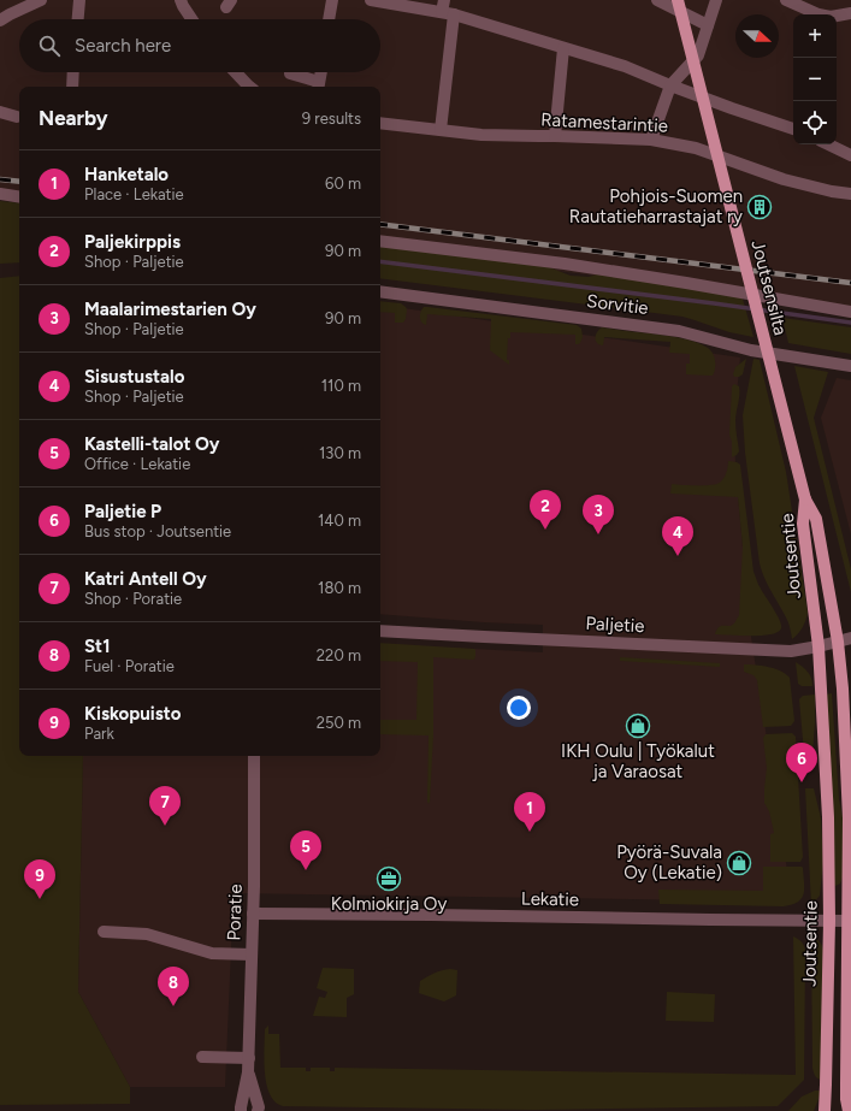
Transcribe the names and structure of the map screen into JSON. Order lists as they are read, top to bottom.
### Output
{
  "streets": {
    "main road": ["Joutsensilta", "Joutsentie"],
    "street": [
      "Ratamestarintie",
      "Sorvitie",
      "Paljetie",
      "Lekatie",
      "Poratie"
    ]
  },
  "crossings": [
    ["Joutsensilta", "Joutsentie"],
    ["Joutsentie", "Paljetie"],
    ["Joutsentie", "Lekatie"],
    ["Lekatie", "Poratie"]
  ],
  "places": {
    "building": ["Pohjois-Suomen Rautatieharrastajat ry"],
    "shop": ["IKH Oulu | Työkalut ja Varaosat", "Pyörä-Suvala Oy (Lekatie)"],
    "office": ["Kolmiokirja Oy"]
  },
  "north": "right",
  "page": {
    "map_buttons": ["+", "−"],
    "search": "Search here",
    "heading": ["Nearby", "9 results"],
    "list": [
      {
        "mark": "1",
        "name": "Hanketalo",
        "note": "Place · Lekatie",
        "value": "60 m"
      },
      {
        "mark": "2",
        "name": "Paljekirppis",
        "note": "Shop · Paljetie",
        "value": "90 m"
      },
      {
        "mark": "3",
        "name": "Maalarimestarien Oy",
        "note": "Shop · Paljetie",
        "value": "90 m"
      },
      {
        "mark": "4",
        "name": "Sisustustalo",
        "note": "Shop · Paljetie",
        "value": "110 m"
      },
      {
        "mark": "5",
        "name": "Kastelli-talot Oy",
        "note": "Office · Lekatie",
        "value": "130 m"
      },
      {
        "mark": "6",
        "name": "Paljetie P",
        "note": "Bus stop · Joutsentie",
        "value": "140 m"
      },
      {
        "mark": "7",
        "name": "Katri Antell Oy",
        "note": "Shop · Poratie",
        "value": "180 m"
      },
      {
        "mark": "8",
        "name": "St1",
        "note": "Fuel · Poratie",
        "value": "220 m"
      },
      {
        "mark": "9",
        "name": "Kiskopuisto",
        "note": "Park",
        "value": "250 m"
      }
    ],
    "pins": [
      "2",
      "3",
      "4",
      "6",
      "7",
      "1",
      "5",
      "9",
      "8"
    ]
  }
}
